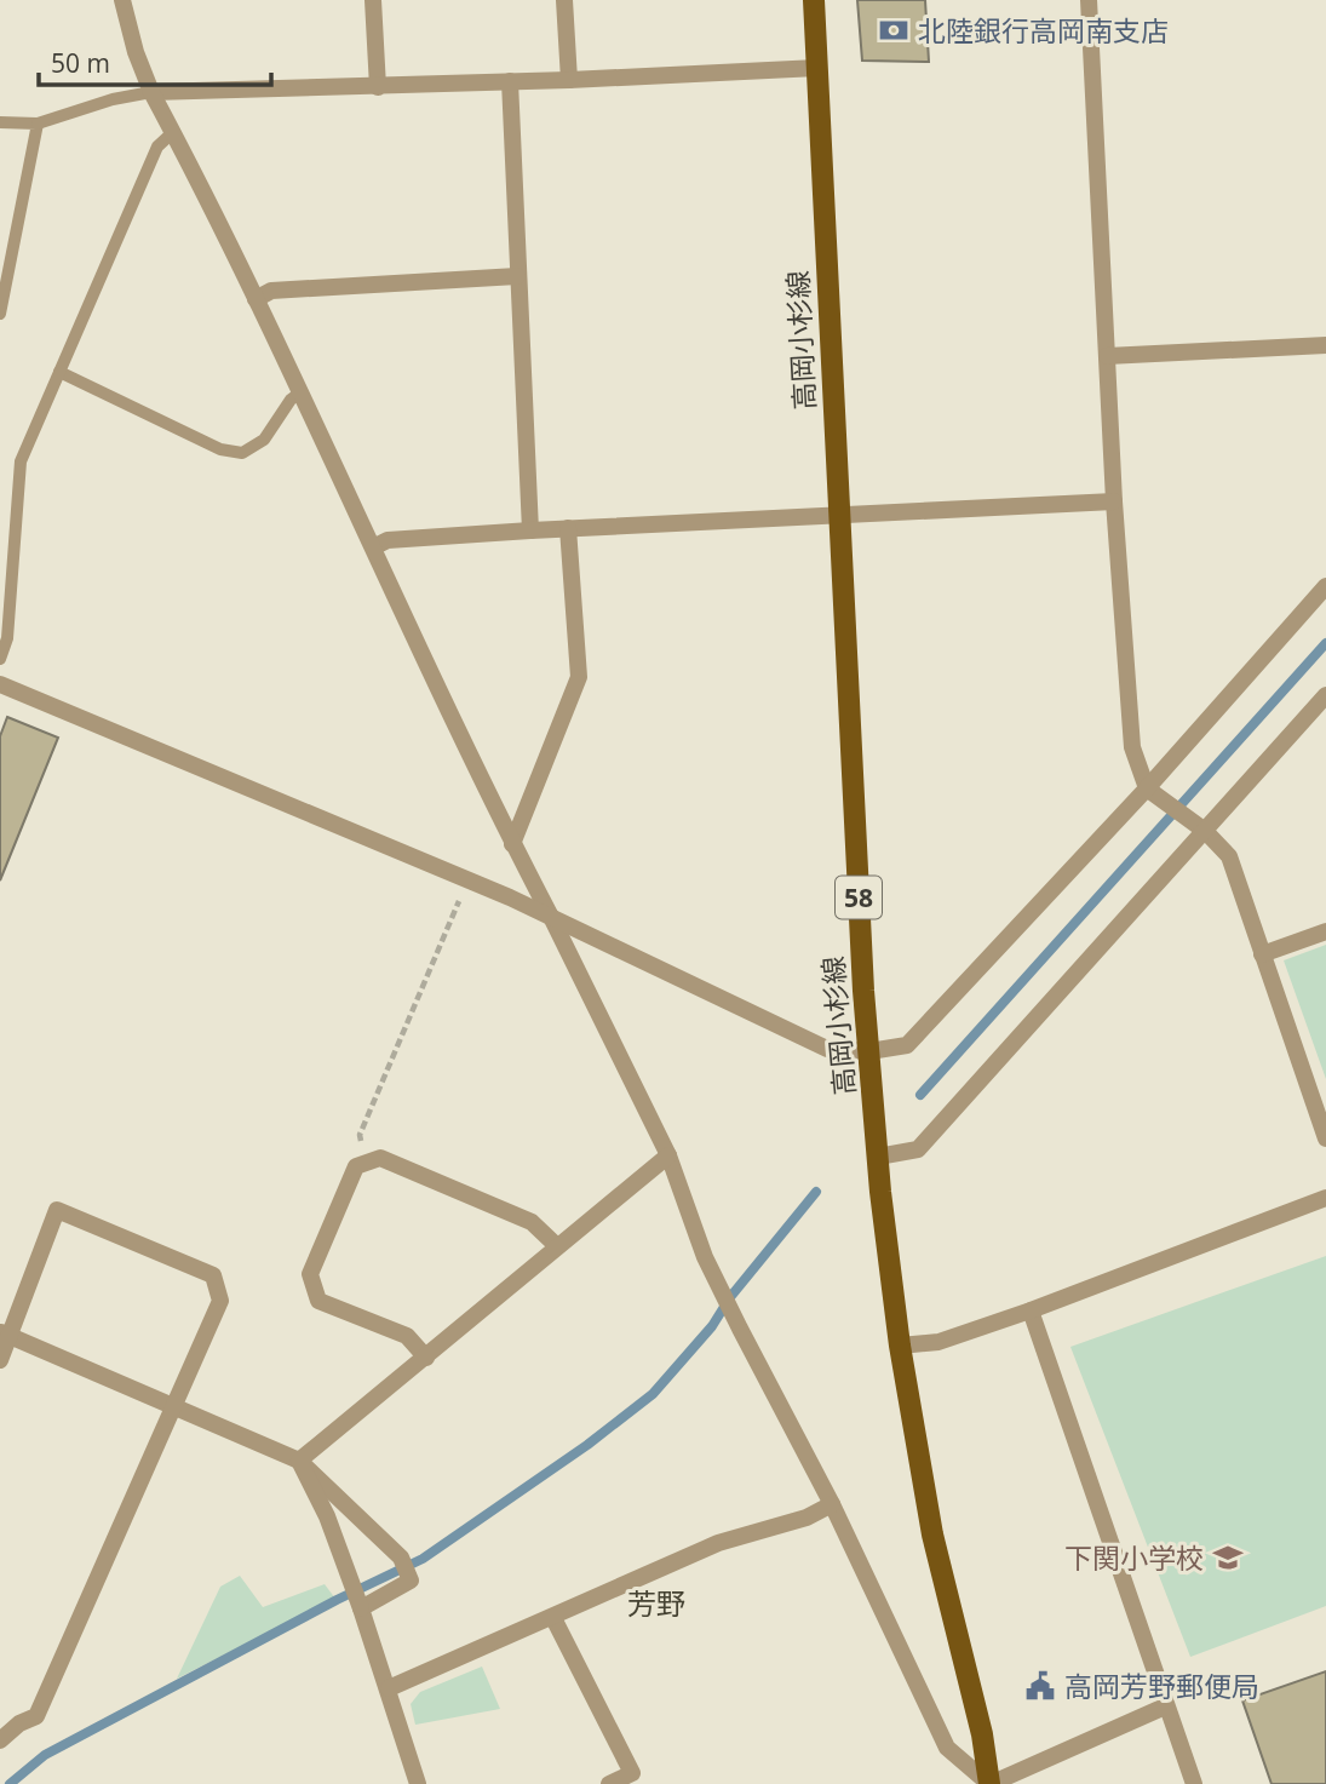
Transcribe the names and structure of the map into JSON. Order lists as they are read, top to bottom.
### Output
{
  "streets": {
    "main road": ["高岡小杉線", "58"]
  },
  "districts": ["芳野"],
  "places": {
    "bank": ["北陸銀行高岡南支店"],
    "school or university": ["下関小学校"],
    "public building": ["高岡芳野郵便局"]
  },
  "scale_bar": "50 m"
}
